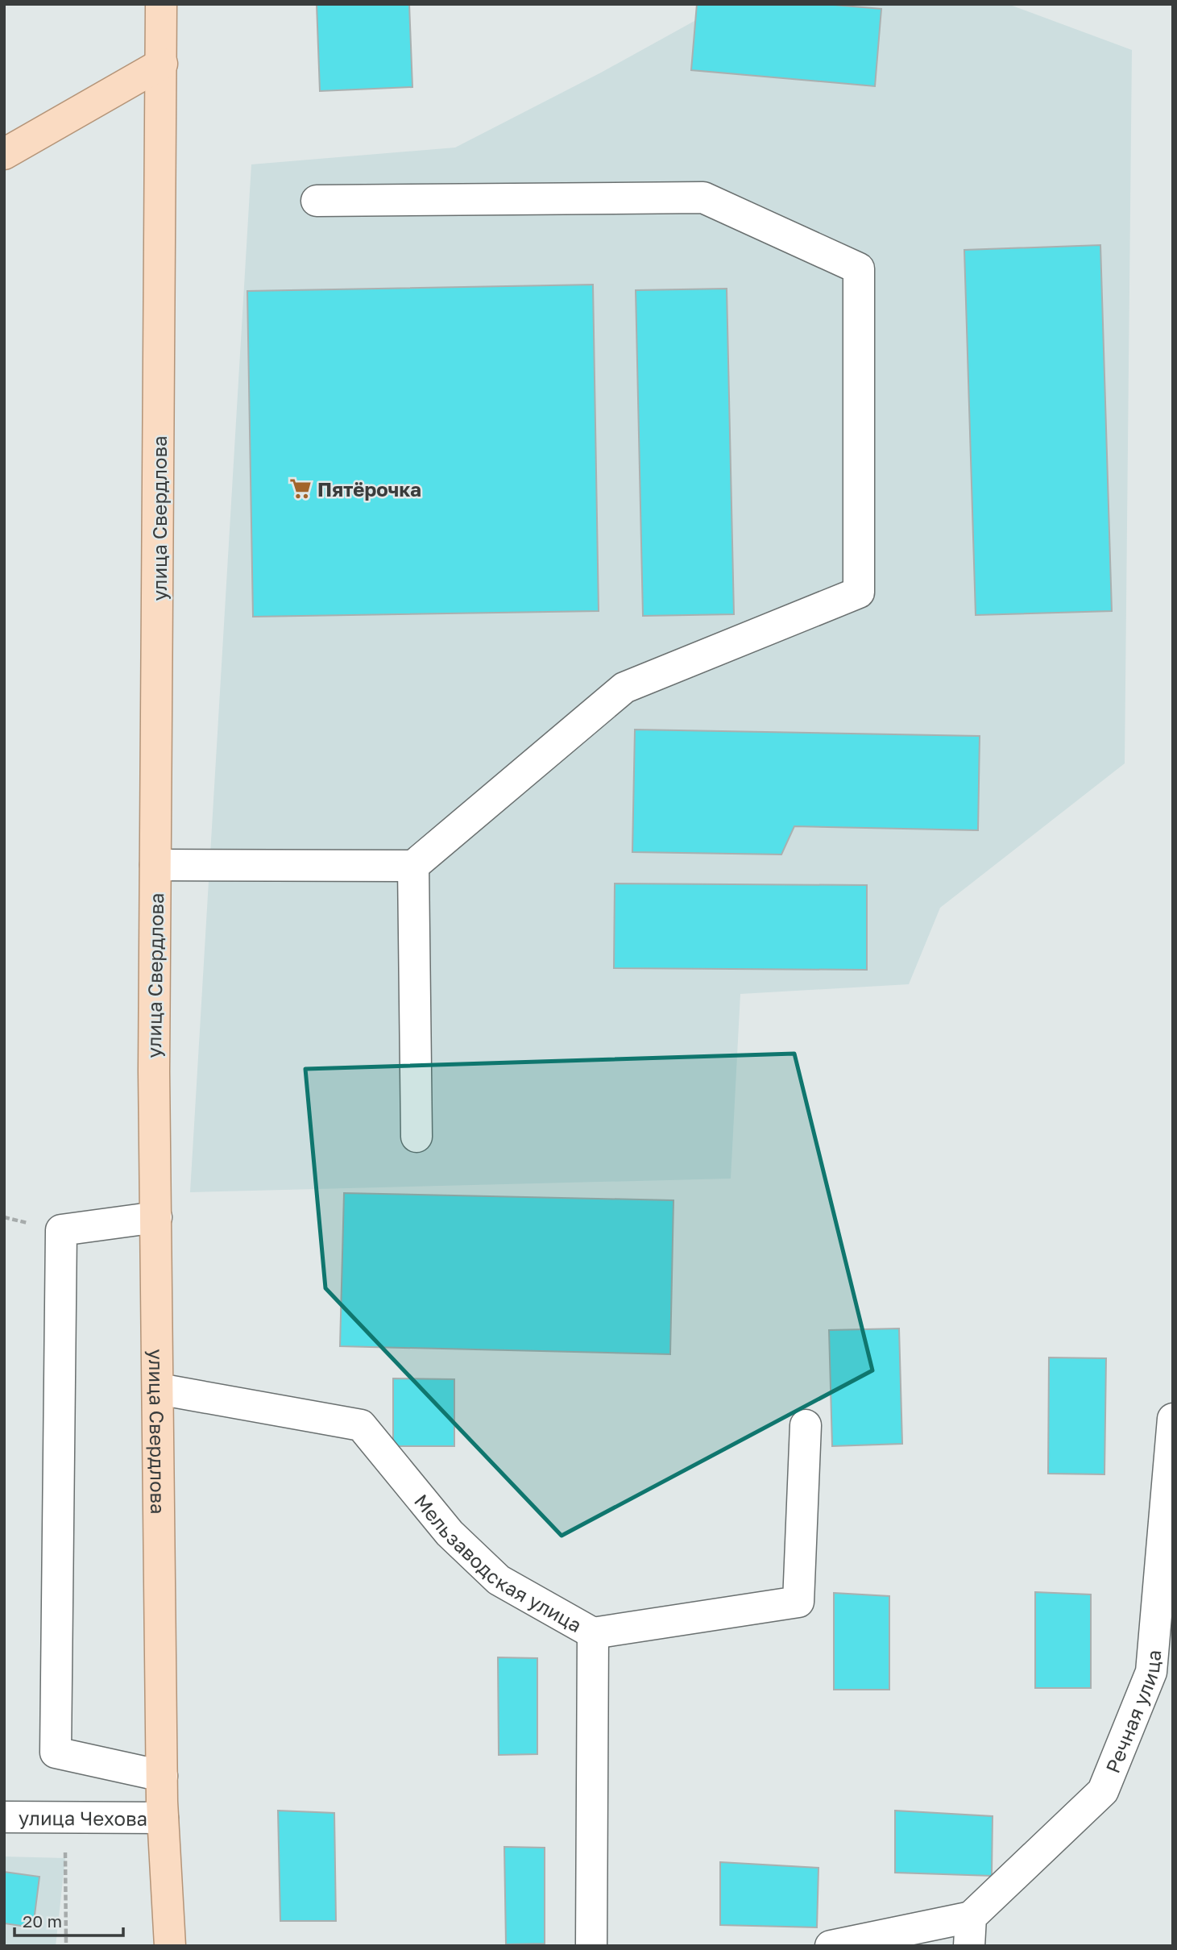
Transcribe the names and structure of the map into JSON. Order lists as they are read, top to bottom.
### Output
{
  "streets": {
    "main road": ["улица Свердлова"],
    "street": ["Мельзаводская улица", "Речная улица", "улица Чехова"]
  },
  "crossings": [
    ["улица Свердлова", "Мельзаводская улица"],
    ["улица Свердлова", "улица Чехова"]
  ],
  "places": {
    "supermarket": ["Пятёрочка"]
  },
  "scale_bar": "20 m"
}
